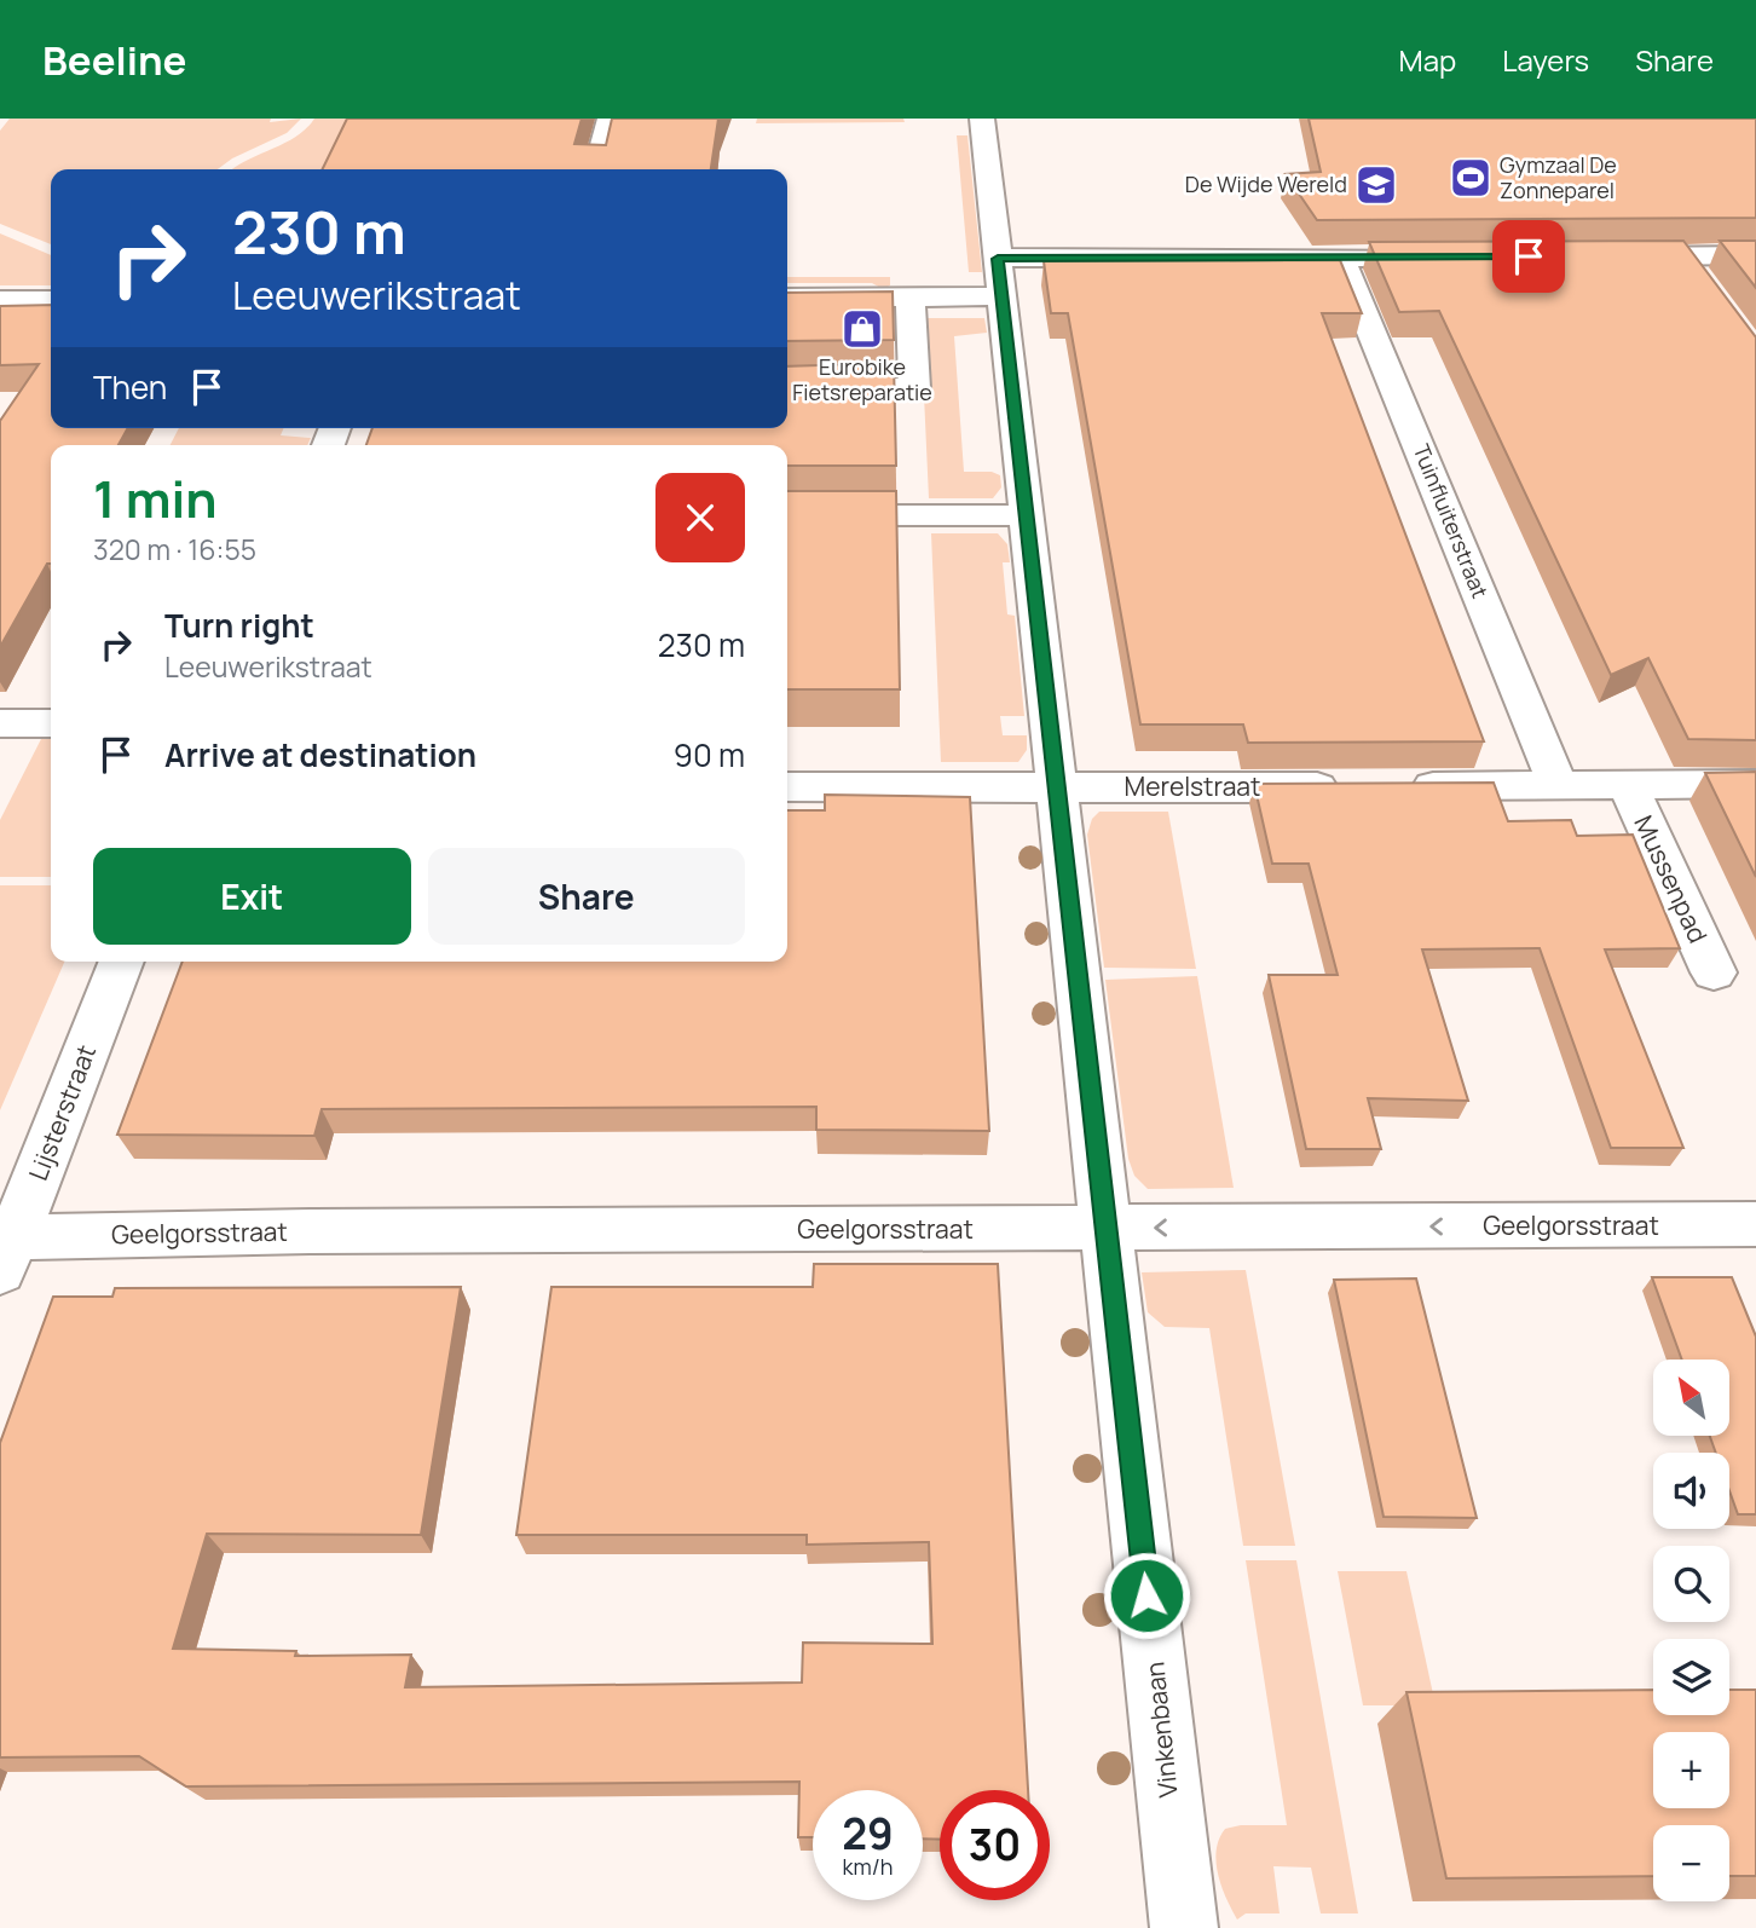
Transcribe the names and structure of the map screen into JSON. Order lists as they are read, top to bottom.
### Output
{
  "streets": {
    "street": [
      "Tuinfluiterstraat",
      "Merelstraat",
      "Mussenpad",
      "Lijsterstraat",
      "Geelgorsstraat",
      "Vinkenbaan"
    ]
  },
  "crossings": [
    ["Merelstraat", "Vinkenbaan"],
    ["Lijsterstraat", "Geelgorsstraat"],
    ["Geelgorsstraat", "Vinkenbaan"]
  ],
  "one_way": ["Geelgorsstraat"],
  "places": {
    "sports": ["Gymzaal De Zonneparel"],
    "school or university": ["De Wijde Wereld"],
    "shop": ["Eurobike Fietsreparatie"]
  },
  "north": "top left",
  "page": {
    "header": "Beeline",
    "nav": ["Map", "Layers", "Share"],
    "turn": ["230 m", "Leeuwerikstraat"],
    "then": "Then",
    "heading": ["1 min", "320 m · 16:55"],
    "list": [
      {
        "name": "Turn right",
        "note": "Leeuwerikstraat",
        "value": "230 m"
      },
      {
        "name": "Arrive at destination",
        "value": "90 m"
      }
    ],
    "buttons": ["Exit", "Share"],
    "map_buttons": ["+", "−"],
    "speed": "29 km/h",
    "limit": "30"
  }
}
